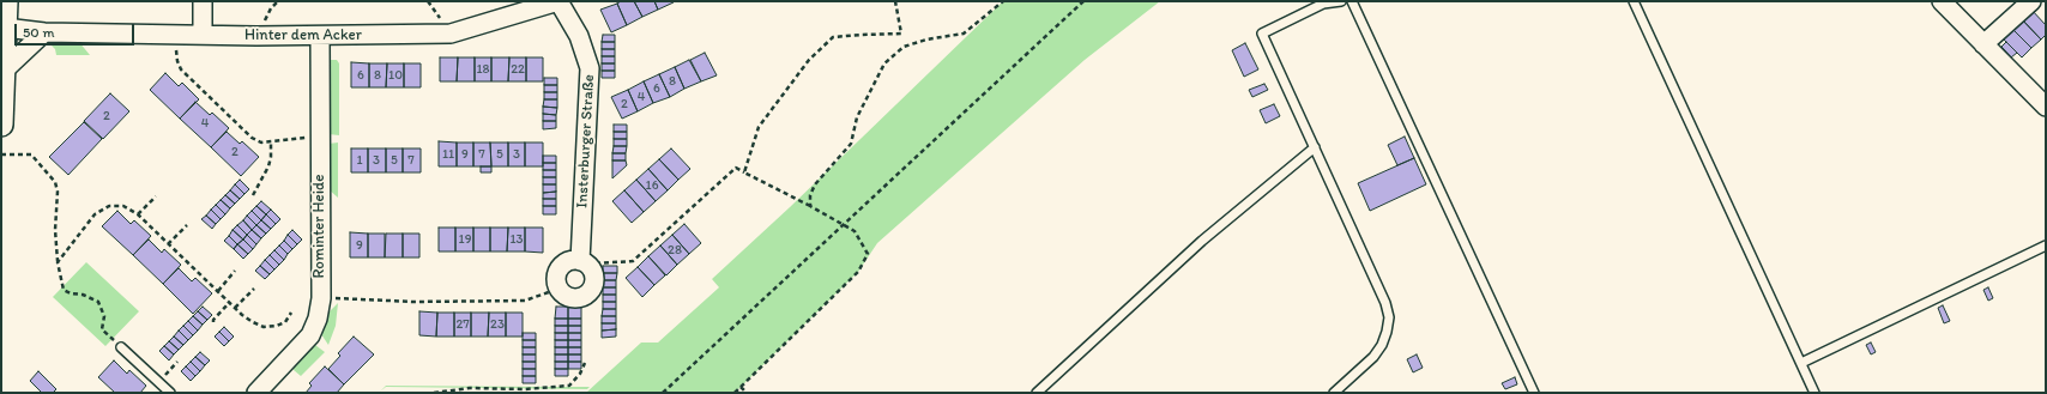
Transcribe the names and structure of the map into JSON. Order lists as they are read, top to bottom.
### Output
{
  "streets": {
    "street": ["Hinter dem Acker", "Insterburger Straße", "Rominter Heide"]
  },
  "crossings": [
    ["Hinter dem Acker", "Insterburger Straße"],
    ["Hinter dem Acker", "Rominter Heide"]
  ],
  "house_numbers": [
    "18",
    "22",
    "6",
    "8",
    "10",
    "8",
    "6",
    "4",
    "2",
    "2",
    "4",
    "2",
    "11",
    "9",
    "7",
    "5",
    "3",
    "1",
    "3",
    "5",
    "7",
    "16",
    "19",
    "13",
    "9",
    "28",
    "27",
    "23"
  ],
  "scale_bar": "50 m"
}
